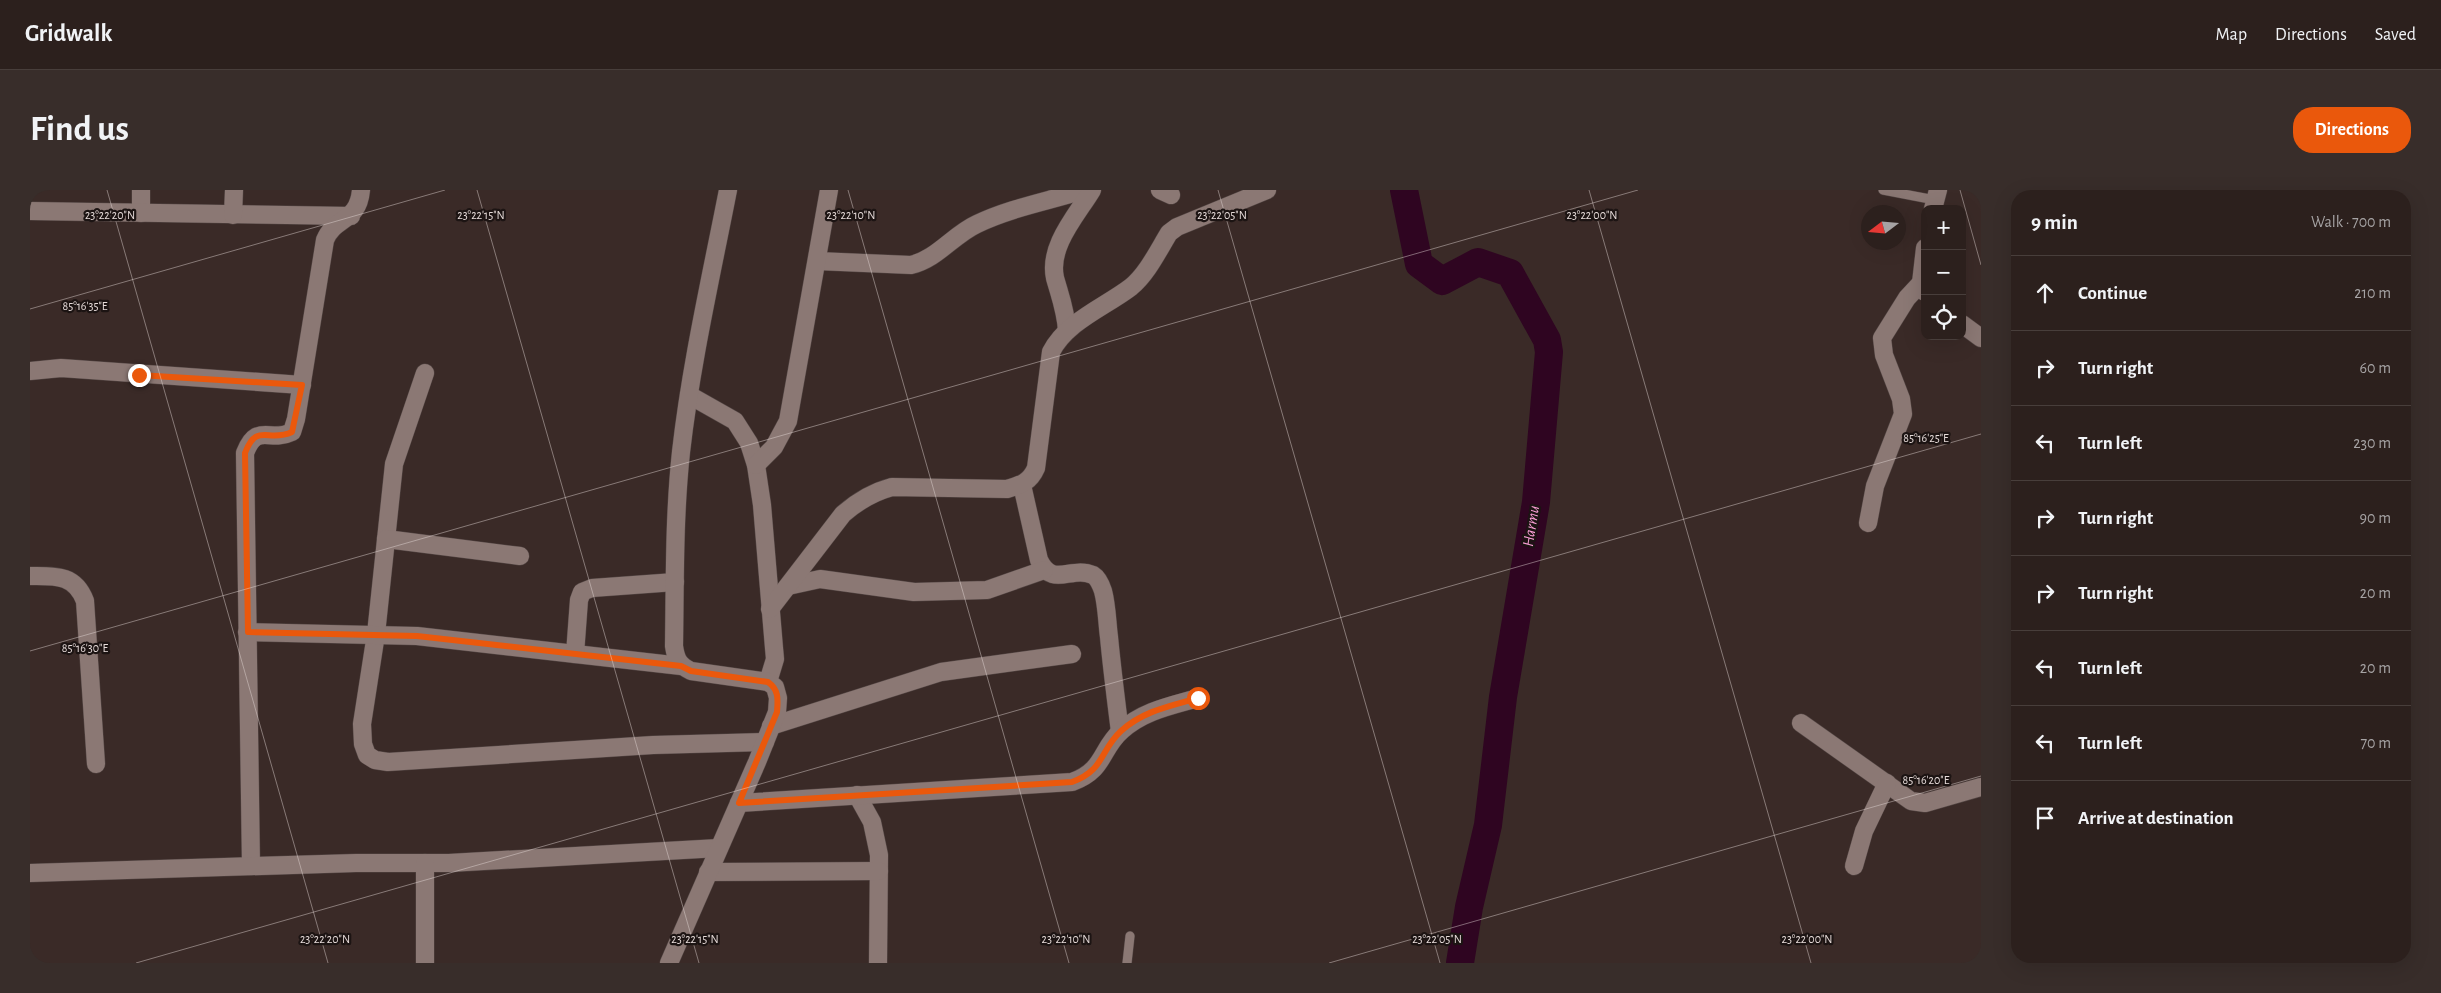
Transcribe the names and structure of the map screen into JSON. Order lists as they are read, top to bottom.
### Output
{
  "water": ["Harmu"],
  "north": "left",
  "page": {
    "header": "Gridwalk",
    "nav": ["Map", "Directions", "Saved"],
    "buttons": "Directions",
    "title": "Find us",
    "heading": ["9 min", "Walk · 700 m"],
    "map_buttons": ["+", "−"],
    "list": [
      ["Continue", "210 m"],
      ["Turn right", "60 m"],
      ["Turn left", "230 m"],
      ["Turn right", "90 m"],
      ["Turn right", "20 m"],
      ["Turn left", "20 m"],
      ["Turn left", "70 m"],
      "Arrive at destination"
    ]
  },
  "coordinates": [
    "23°22'20\"N",
    "23°22'15\"N",
    "23°22'10\"N",
    "23°22'05\"N",
    "23°22'00\"N",
    "85°16'35\"E",
    "85°16'25\"E",
    "85°16'30\"E",
    "85°16'20\"E"
  ]
}
